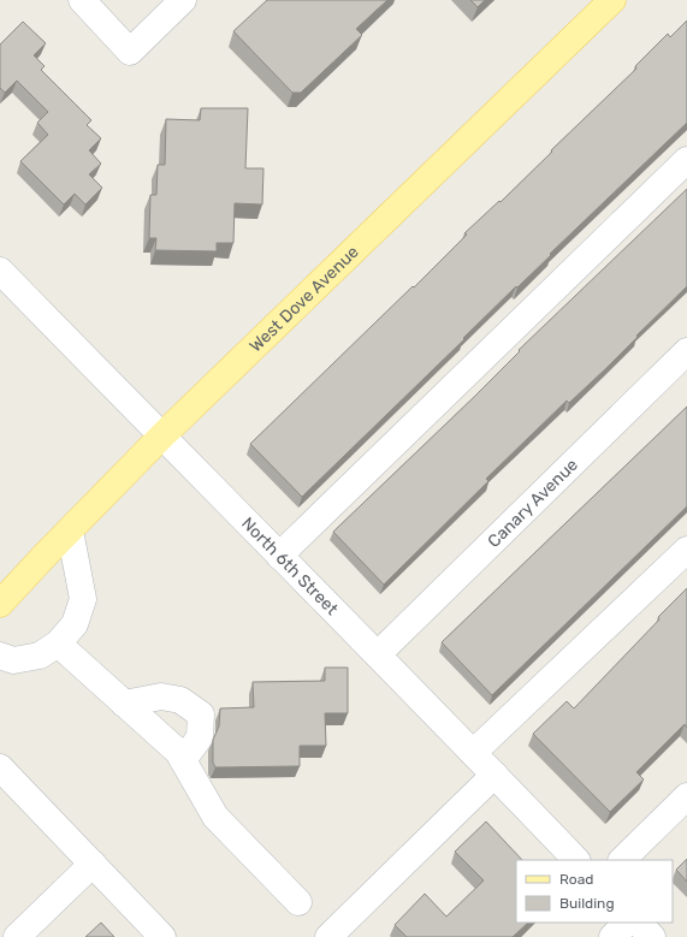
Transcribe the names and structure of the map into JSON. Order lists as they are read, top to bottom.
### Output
{
  "streets": {
    "main road": ["West Dove Avenue"],
    "street": ["Canary Avenue", "North 6th Street"]
  },
  "crossings": [
    ["West Dove Avenue", "North 6th Street"],
    ["Canary Avenue", "North 6th Street"]
  ],
  "legend": ["Road", "Building"]
}
